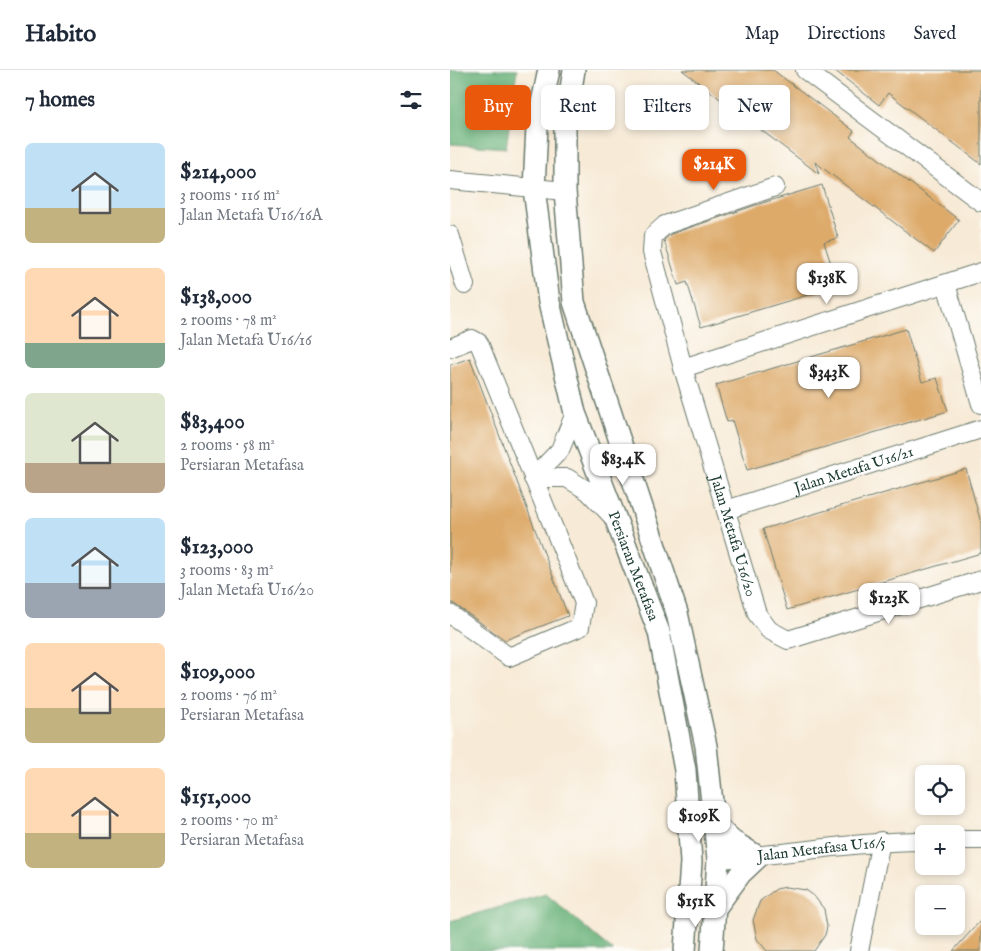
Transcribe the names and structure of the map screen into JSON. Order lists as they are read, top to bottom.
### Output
{
  "streets": {
    "main road": ["Persiaran Metafasa"],
    "street": ["Jalan Metafa U16/21", "Jalan Metafa U16/20", "Jalan Metafasa U16/5"]
  },
  "crossings": [
    ["Jalan Metafa U16/21", "Jalan Metafa U16/20"],
    ["Persiaran Metafasa", "Jalan Metafasa U16/5"]
  ],
  "page": {
    "header": "Habito",
    "nav": ["Map", "Directions", "Saved"],
    "heading": "7 homes",
    "chip": [
      "Buy",
      "Rent",
      "Filters",
      "New"
    ],
    "list": [
      {
        "name": "$214,000",
        "note": "3 rooms · 116 m² · Jalan Metafa U16/16A"
      },
      {
        "name": "$138,000",
        "note": "2 rooms · 78 m² · Jalan Metafa U16/16"
      },
      {
        "name": "$83,400",
        "note": "2 rooms · 58 m² · Persiaran Metafasa"
      },
      {
        "name": "$123,000",
        "note": "3 rooms · 83 m² · Jalan Metafa U16/20"
      },
      {
        "name": "$109,000",
        "note": "2 rooms · 76 m² · Persiaran Metafasa"
      },
      {
        "name": "$151,000",
        "note": "2 rooms · 70 m² · Persiaran Metafasa"
      }
    ],
    "price": [
      "$214K",
      "$138K",
      "$343K",
      "$83.4K",
      "$123K",
      "$109K",
      "$151K"
    ],
    "map_buttons": ["+", "−"]
  }
}
